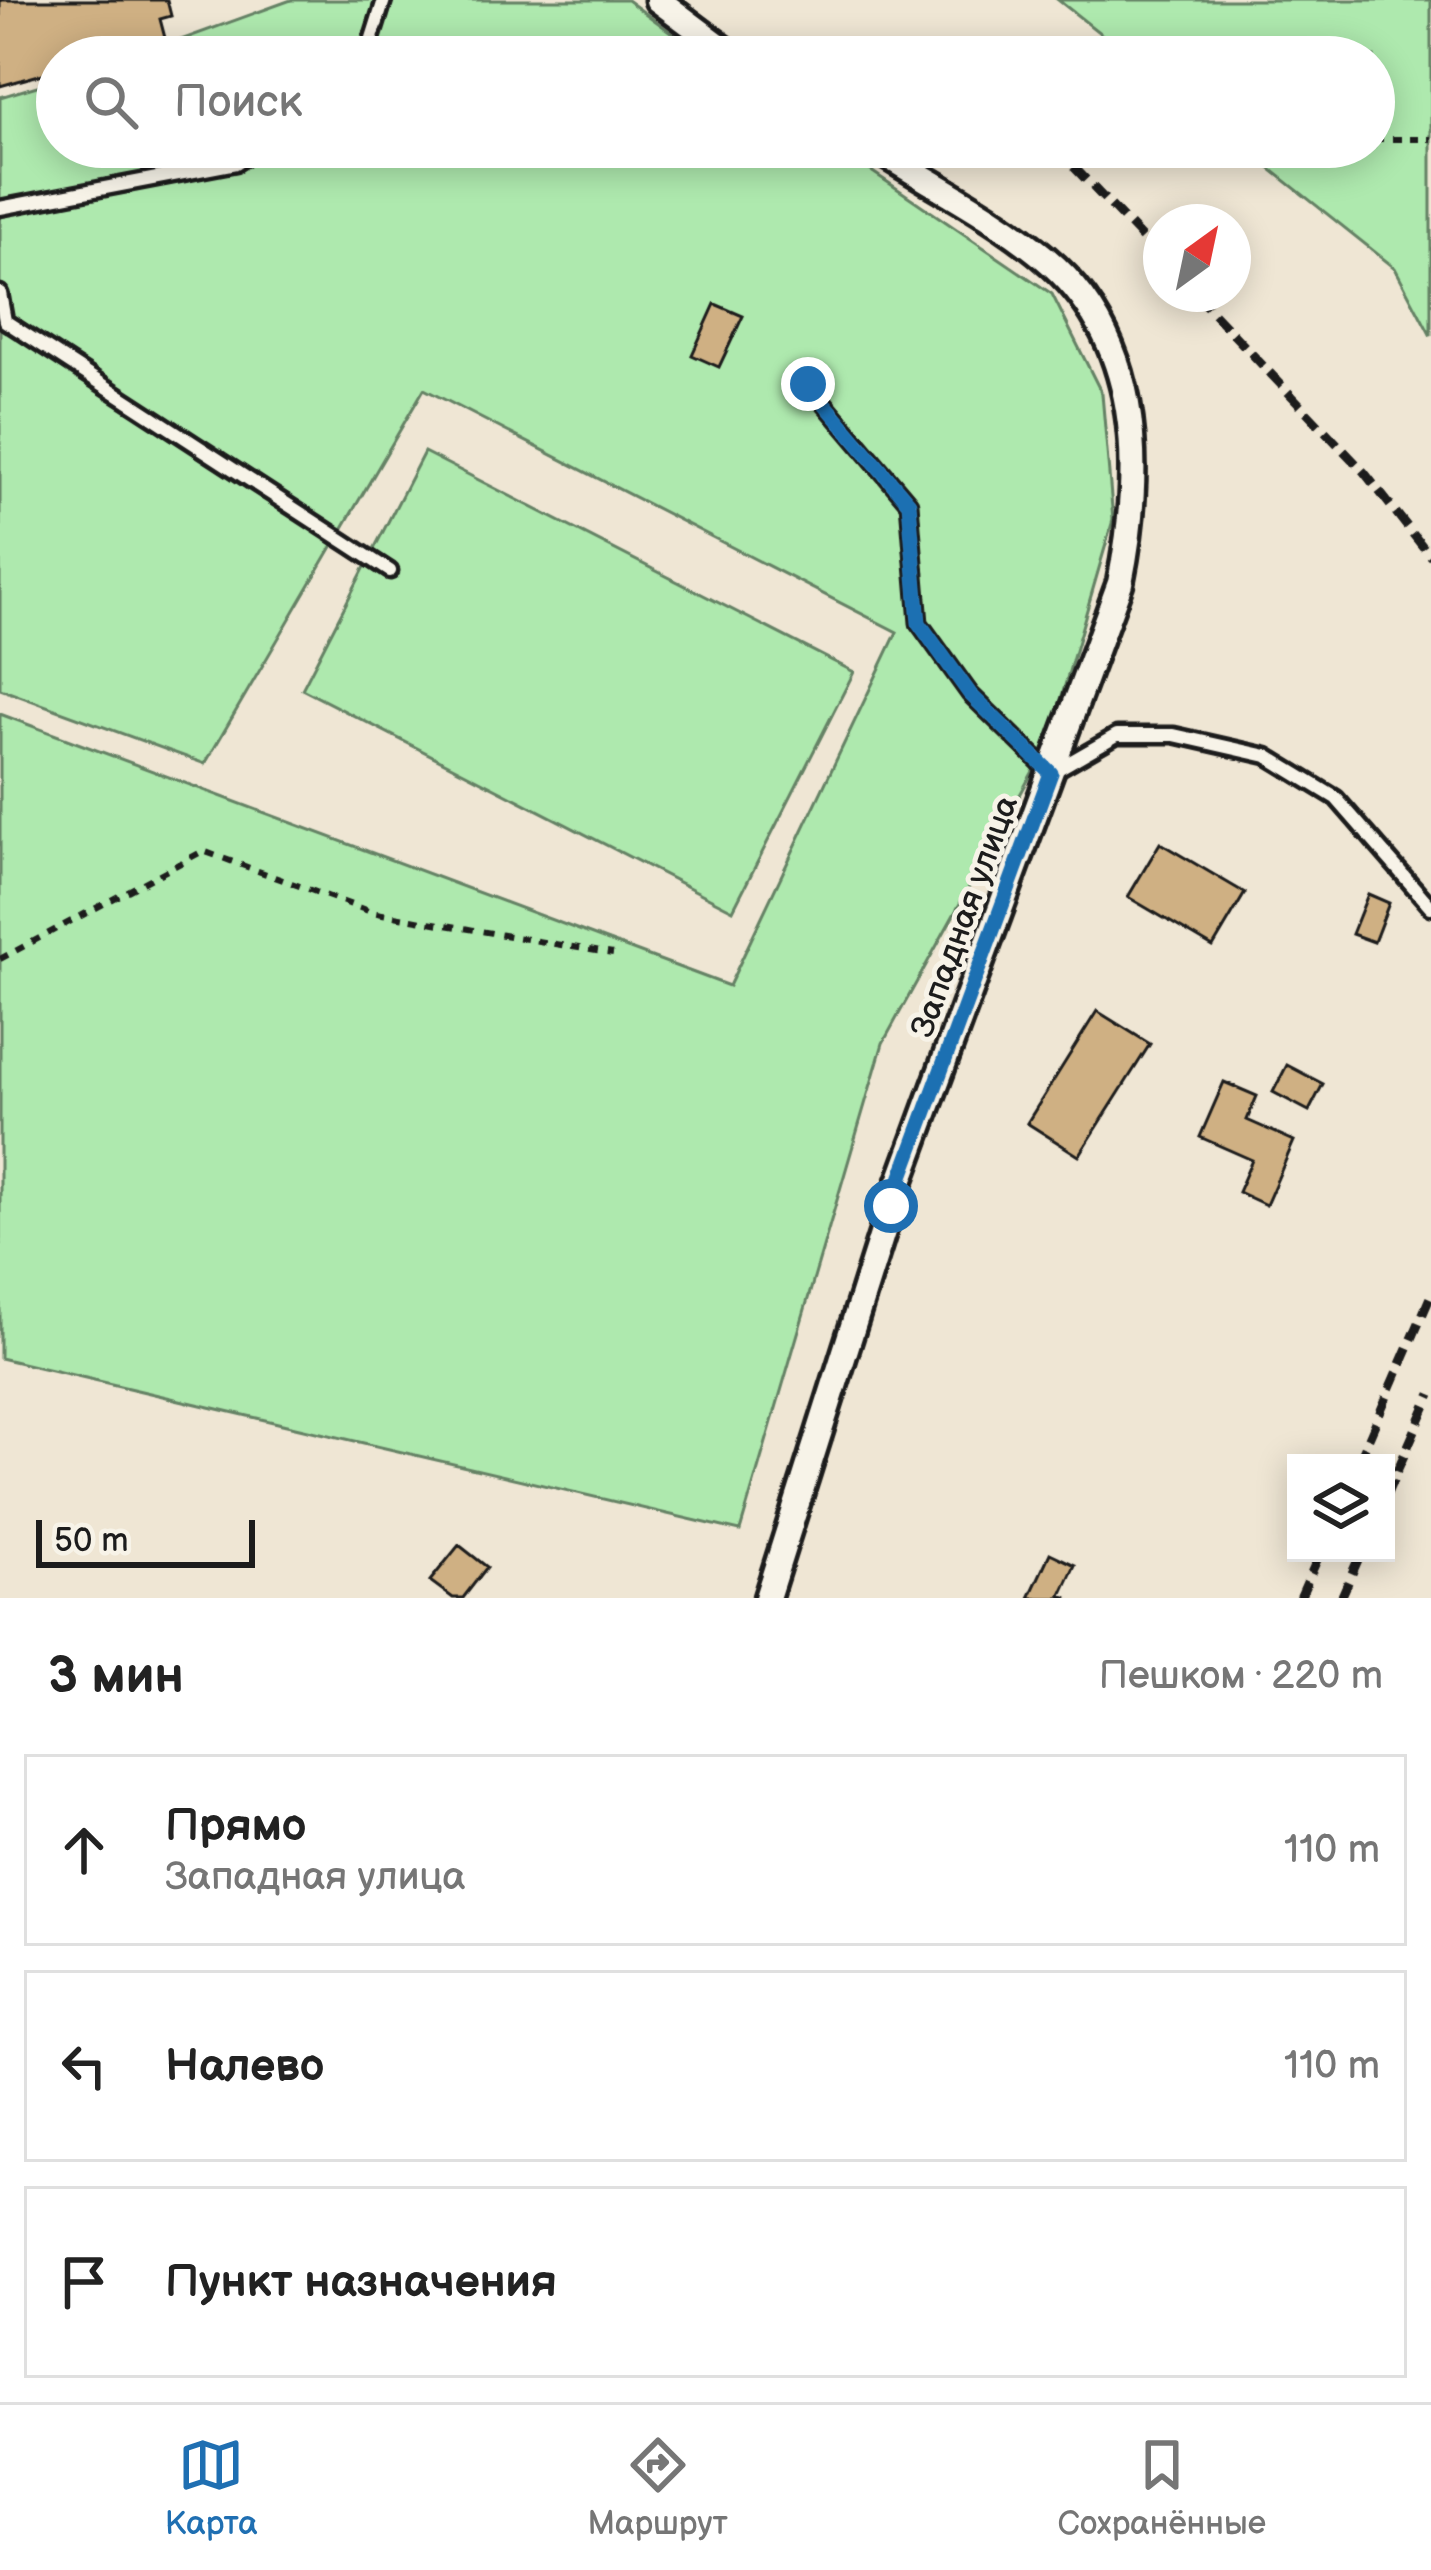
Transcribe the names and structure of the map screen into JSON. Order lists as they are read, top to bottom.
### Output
{
  "streets": {
    "street": ["Западная улица"]
  },
  "scale_bar": "50 m",
  "north": "top right",
  "page": {
    "search": "Поиск",
    "scale": "50 m",
    "heading": ["3 мин", "Пешком · 220 m"],
    "list": [
      ["Прямо", "Западная улица", "110 m"],
      ["Налево", "110 m"],
      "Пункт назначения"
    ],
    "nav": ["Карта", "Маршрут", "Сохранённые"]
  }
}
